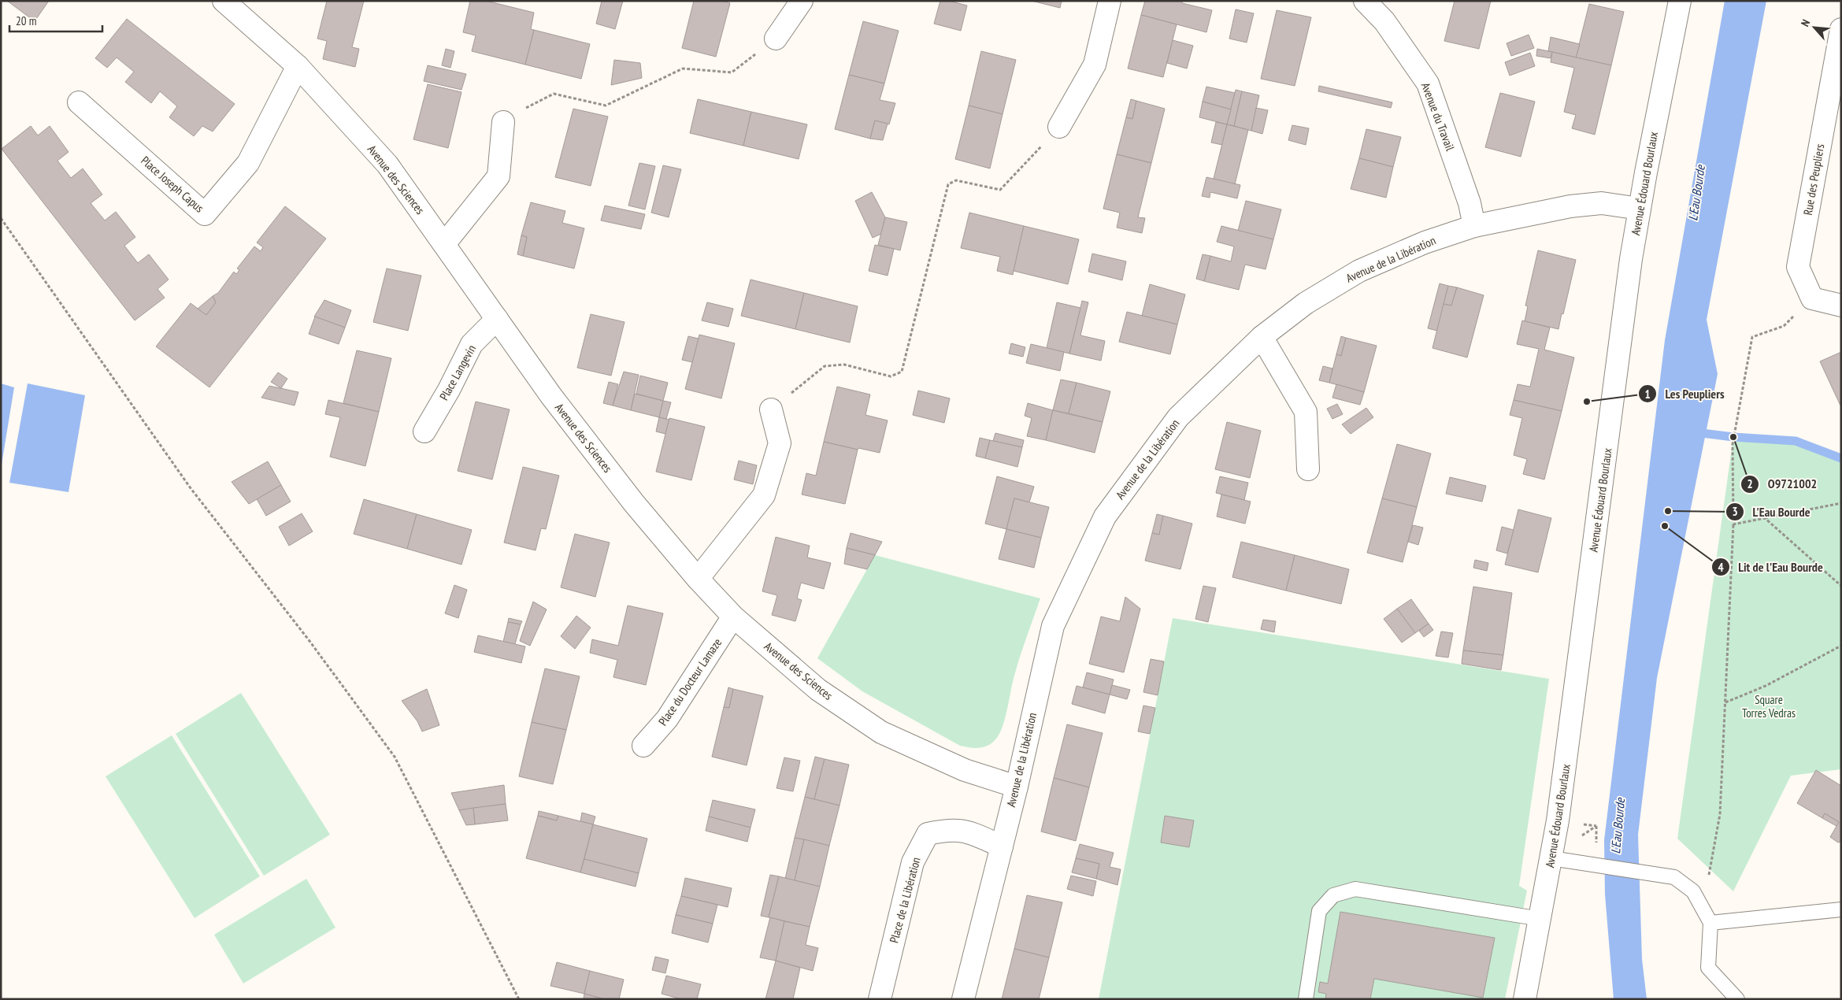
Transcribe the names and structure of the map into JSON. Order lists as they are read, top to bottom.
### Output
{
  "streets": {
    "street": [
      "Avenue du Travail",
      "Avenue des Sciences",
      "Rue des Peupliers",
      "Avenue Édouard Bourlaux",
      "Place Joseph Capus",
      "Avenue de la Libération",
      "Place Langevin",
      "Place du Docteur Lamaze",
      "Place de la Libération"
    ]
  },
  "crossings": [
    ["Avenue du Travail", "Avenue de la Libération"],
    ["Avenue des Sciences", "Place Joseph Capus"],
    ["Avenue des Sciences", "Avenue de la Libération"],
    ["Avenue des Sciences", "Place Langevin"],
    ["Avenue des Sciences", "Place du Docteur Lamaze"],
    ["Avenue Édouard Bourlaux", "Avenue de la Libération"],
    ["Avenue de la Libération", "Place de la Libération"]
  ],
  "water": ["L'Eau Bourde"],
  "parks": ["Square Torres Vedras"],
  "places": [
    "Les Peupliers",
    "O9721002",
    "L'Eau Bourde",
    "Lit de l'Eau Bourde"
  ],
  "scale_bar": "20 m",
  "north": "top left"
}
